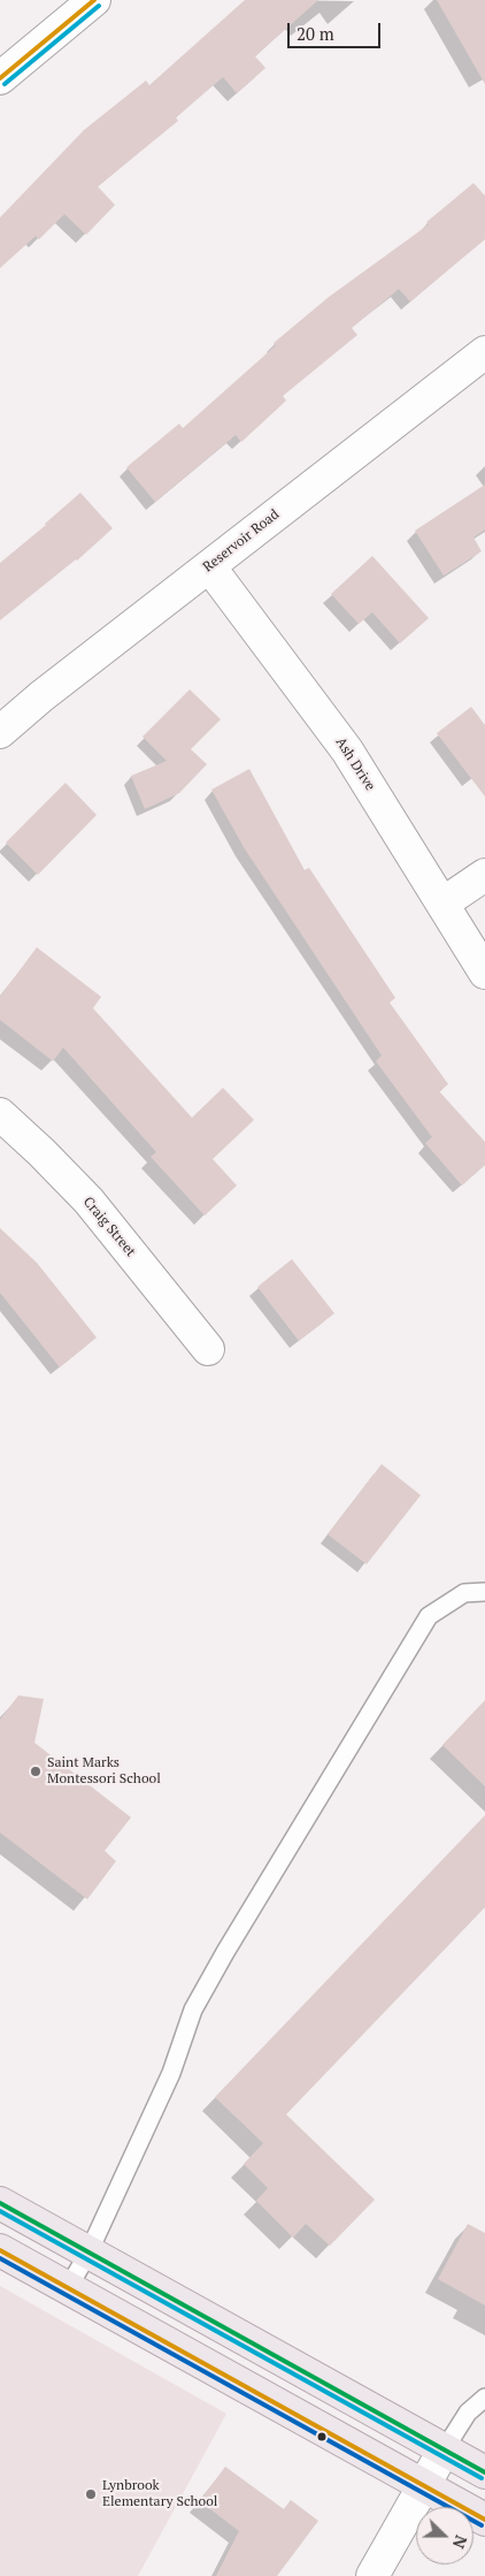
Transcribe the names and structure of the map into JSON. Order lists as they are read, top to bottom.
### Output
{
  "streets": {
    "street": ["Reservoir Road", "Ash Drive", "Craig Street"]
  },
  "crossings": [
    ["Reservoir Road", "Ash Drive"]
  ],
  "places": ["Saint Marks Montessori School", "Lynbrook Elementary School"],
  "scale_bar": "20 m",
  "north": "right"
}
